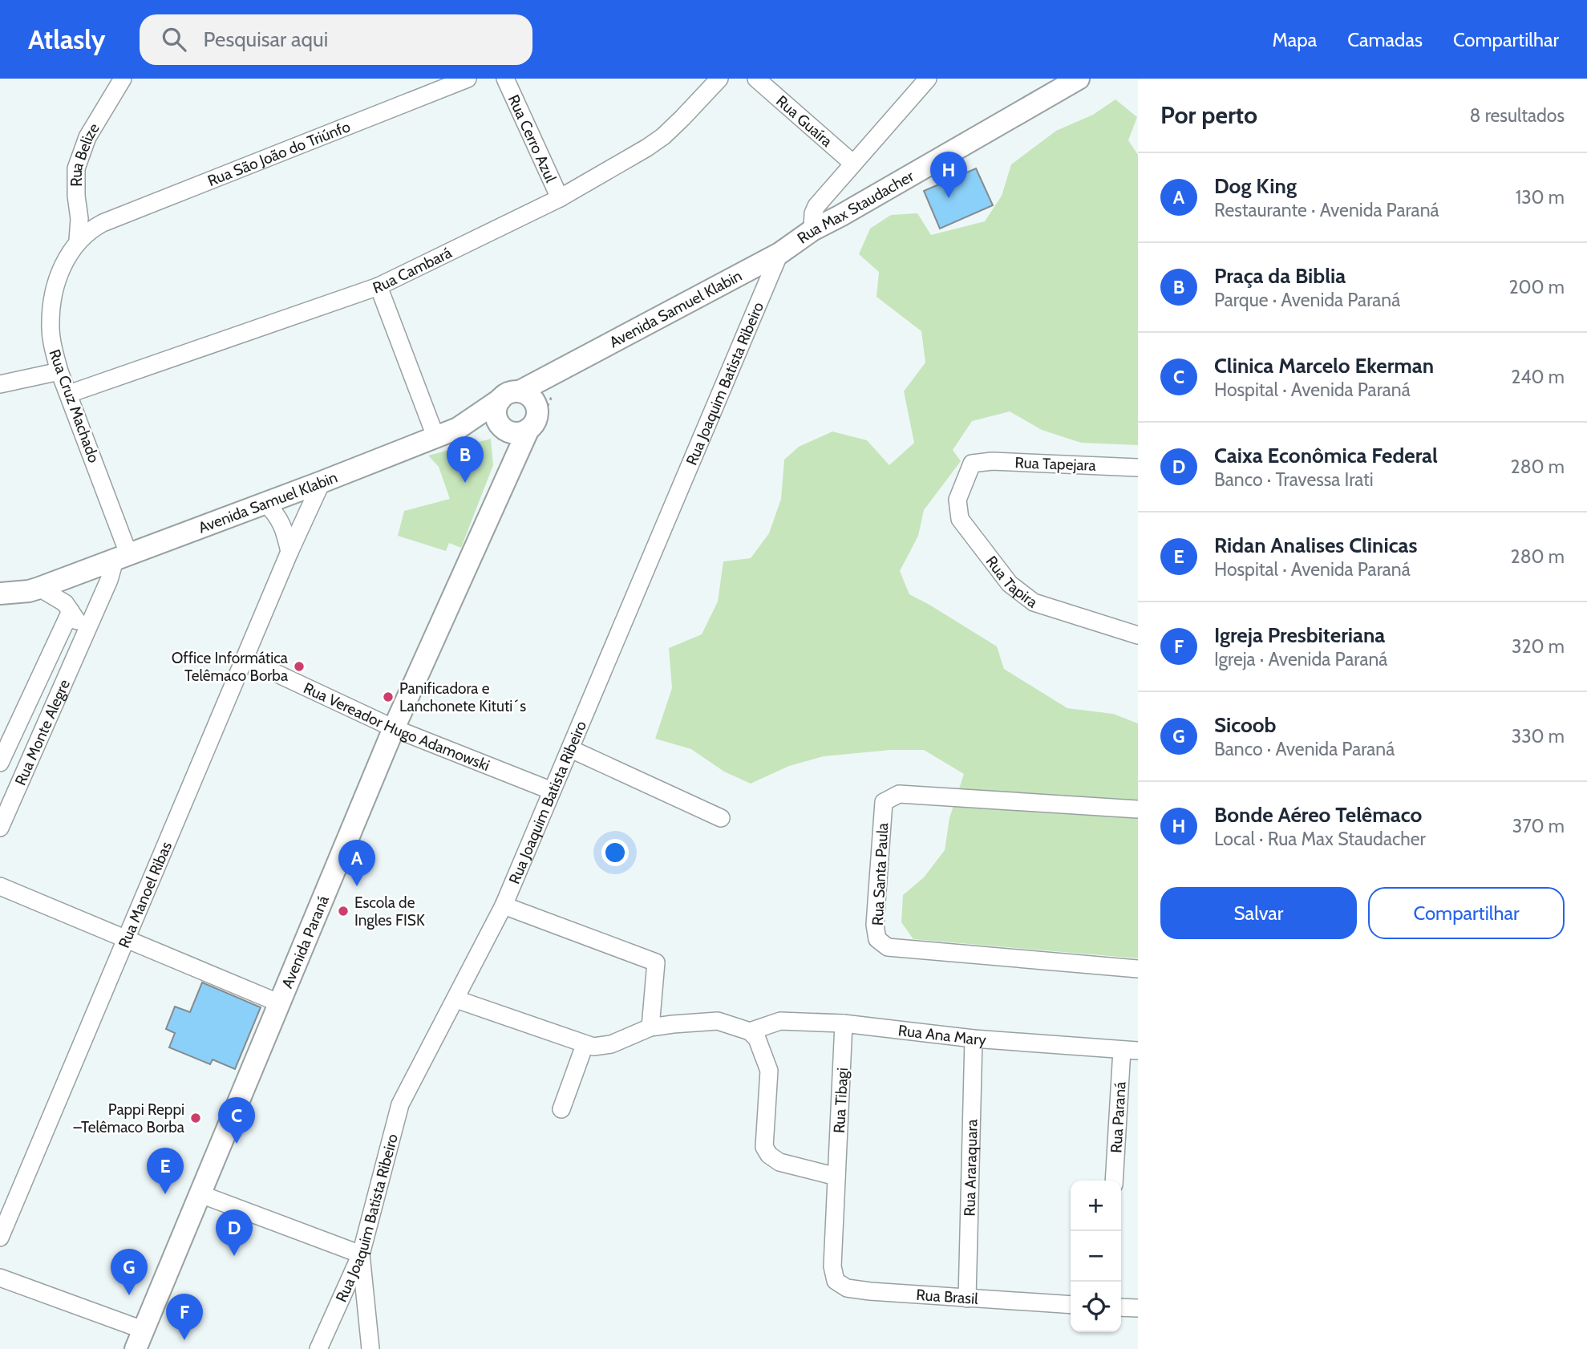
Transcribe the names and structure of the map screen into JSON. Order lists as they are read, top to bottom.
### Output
{
  "streets": {
    "main road": ["Rua Max Staudacher", "Avenida Samuel Klabin", "Avenida Paraná"],
    "street": [
      "Rua Guaíra",
      "Rua Cerro Azul",
      "Rua São João do Triúnfo",
      "Rua Belize",
      "Rua Cambará",
      "Rua Joaquim Batista Ribeiro",
      "Rua Cruz Machado",
      "Rua Tapejara",
      "Rua Tapira",
      "Rua Vereador Hugo Adamowski",
      "Rua Monte Alegre",
      "Rua Santa Paula",
      "Rua Manoel Ribas",
      "Rua Ana Mary",
      "Rua Tibagi",
      "Rua Paraná",
      "Rua Araraquara",
      "Rua Brasil"
    ]
  },
  "crossings": [
    ["Rua Cerro Azul", "Rua Cambará"],
    ["Rua São João do Triúnfo", "Rua Belize"],
    ["Rua São João do Triúnfo", "Rua Cruz Machado"],
    ["Rua Belize", "Rua Cruz Machado"],
    ["Rua Max Staudacher", "Avenida Samuel Klabin"],
    ["Rua Max Staudacher", "Rua Joaquim Batista Ribeiro"],
    ["Rua Cambará", "Rua Cruz Machado"],
    ["Avenida Samuel Klabin", "Rua Joaquim Batista Ribeiro"],
    ["Avenida Samuel Klabin", "Rua Cruz Machado"],
    ["Avenida Samuel Klabin", "Rua Monte Alegre"],
    ["Avenida Samuel Klabin", "Rua Manoel Ribas"],
    ["Avenida Samuel Klabin", "Avenida Paraná"],
    ["Rua Joaquim Batista Ribeiro", "Rua Vereador Hugo Adamowski"],
    ["Rua Cruz Machado", "Rua Monte Alegre"],
    ["Rua Tapejara", "Rua Tapira"],
    ["Rua Vereador Hugo Adamowski", "Rua Manoel Ribas"],
    ["Rua Vereador Hugo Adamowski", "Avenida Paraná"],
    ["Rua Ana Mary", "Rua Tibagi"],
    ["Rua Ana Mary", "Rua Paraná"],
    ["Rua Ana Mary", "Rua Araraquara"],
    ["Rua Tibagi", "Rua Brasil"],
    ["Rua Araraquara", "Rua Brasil"]
  ],
  "places": [
    "Office Informática Telêmaco Borba",
    "Panificadora e Lanchonete Kituti´s",
    "Escola de Ingles FISK",
    "Pappi Reppi –Telêmaco Borba"
  ],
  "page": {
    "header": "Atlasly",
    "search": "Pesquisar aqui",
    "nav": ["Mapa", "Camadas", "Compartilhar"],
    "heading": ["Por perto", "8 resultados"],
    "pins": [
      "H",
      "B",
      "A",
      "C",
      "E",
      "D",
      "G",
      "F"
    ],
    "list": [
      {
        "mark": "A",
        "name": "Dog King",
        "note": "Restaurante · Avenida Paraná",
        "value": "130 m"
      },
      {
        "mark": "B",
        "name": "Praça da Biblia",
        "note": "Parque · Avenida Paraná",
        "value": "200 m"
      },
      {
        "mark": "C",
        "name": "Clinica Marcelo Ekerman",
        "note": "Hospital · Avenida Paraná",
        "value": "240 m"
      },
      {
        "mark": "D",
        "name": "Caixa Econômica Federal",
        "note": "Banco · Travessa Irati",
        "value": "280 m"
      },
      {
        "mark": "E",
        "name": "Ridan Analises Clinicas",
        "note": "Hospital · Avenida Paraná",
        "value": "280 m"
      },
      {
        "mark": "F",
        "name": "Igreja Presbiteriana",
        "note": "Igreja · Avenida Paraná",
        "value": "320 m"
      },
      {
        "mark": "G",
        "name": "Sicoob",
        "note": "Banco · Avenida Paraná",
        "value": "330 m"
      },
      {
        "mark": "H",
        "name": "Bonde Aéreo Telêmaco",
        "note": "Local · Rua Max Staudacher",
        "value": "370 m"
      }
    ],
    "buttons": ["Salvar", "Compartilhar"],
    "map_buttons": ["+", "−"]
  }
}
